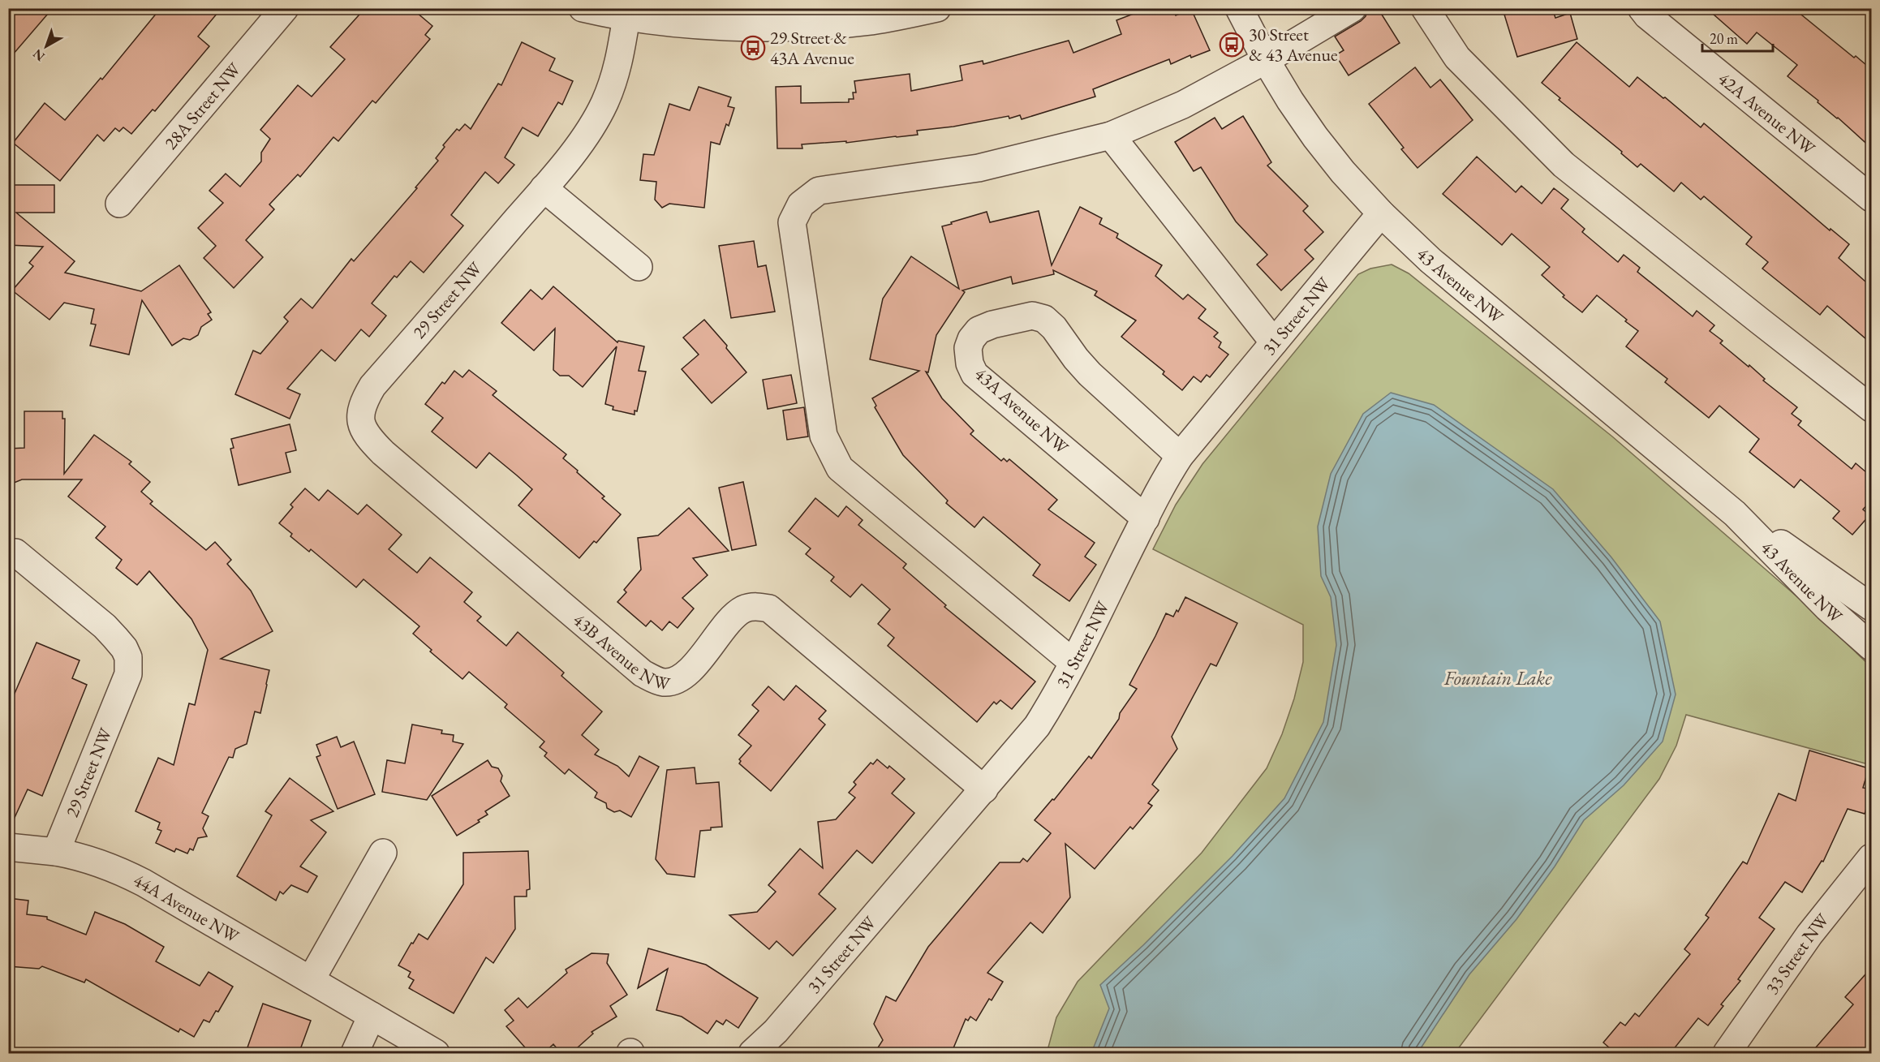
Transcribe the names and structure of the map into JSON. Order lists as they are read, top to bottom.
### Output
{
  "streets": {
    "street": [
      "28A Street NW",
      "42A Avenue NW",
      "43 Avenue NW",
      "29 Street NW",
      "31 Street NW",
      "43A Avenue NW",
      "43B Avenue NW",
      "44A Avenue NW",
      "33 Street NW"
    ]
  },
  "crossings": [
    ["43 Avenue NW", "31 Street NW"],
    ["29 Street NW", "43B Avenue NW"],
    ["29 Street NW", "44A Avenue NW"],
    ["31 Street NW", "43A Avenue NW"],
    ["31 Street NW", "43B Avenue NW"]
  ],
  "water": ["Fountain Lake"],
  "places": {
    "bus stop": ["30 Street & 43 Avenue", "29 Street & 43A Avenue"]
  },
  "scale_bar": "20 m",
  "north": "bottom left"
}
